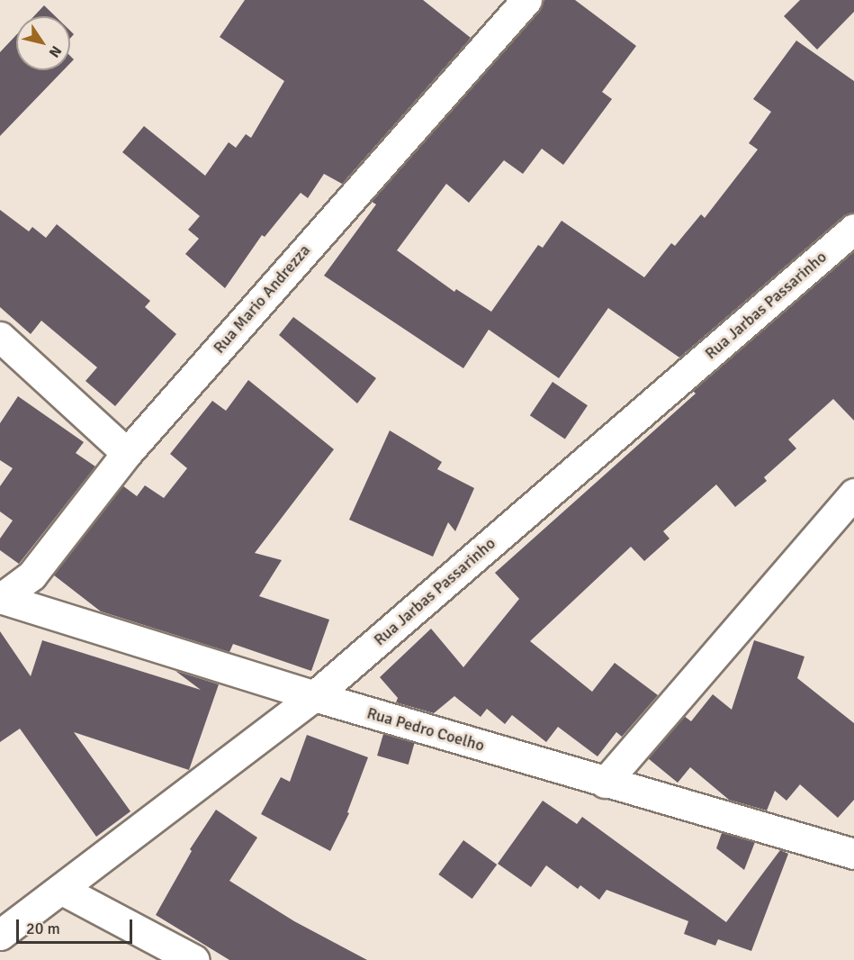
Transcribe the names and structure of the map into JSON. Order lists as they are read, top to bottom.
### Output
{
  "streets": {
    "street": ["Rua Mario Andrezza", "Rua Jarbas Passarinho", "Rua Pedro Coelho"]
  },
  "crossings": [
    ["Rua Mario Andrezza", "Rua Pedro Coelho"],
    ["Rua Jarbas Passarinho", "Rua Pedro Coelho"]
  ],
  "scale_bar": "20 m",
  "north": "bottom right"
}
